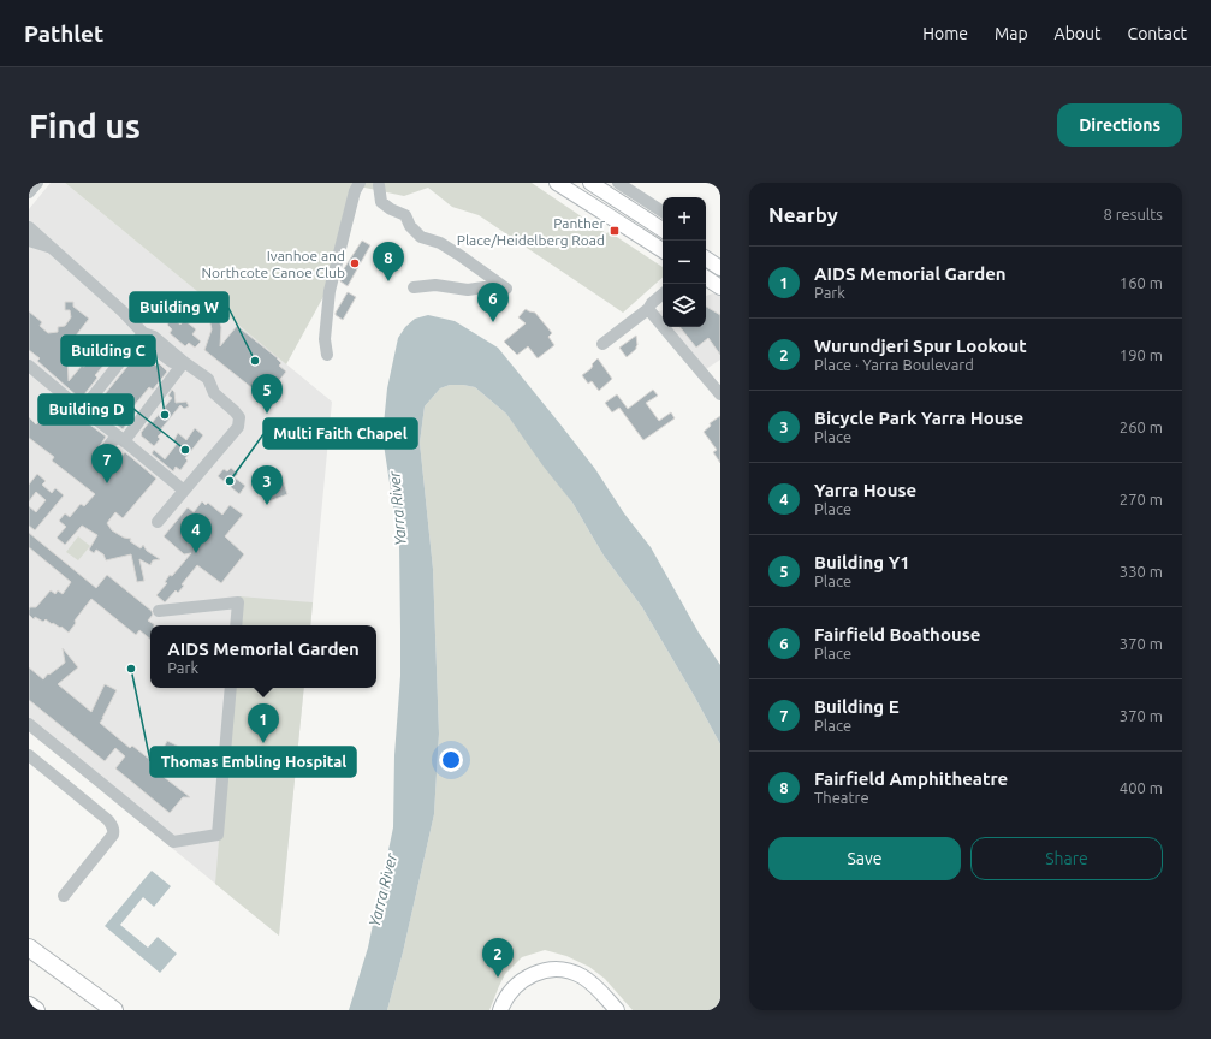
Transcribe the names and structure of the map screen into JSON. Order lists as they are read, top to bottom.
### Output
{
  "water": ["Yarra River"],
  "places": {
    "transit": ["Panther Place/Heidelberg Road"],
    "other": [
      "Ivanhoe and Northcote Canoe Club",
      "Building W",
      "Building C",
      "Building D",
      "Multi Faith Chapel",
      "Thomas Embling Hospital"
    ]
  },
  "page": {
    "header": "Pathlet",
    "nav": [
      "Home",
      "Map",
      "About",
      "Contact"
    ],
    "buttons": [
      "Directions",
      ["Save", "Share"]
    ],
    "title": "Find us",
    "heading": ["Nearby", "8 results"],
    "map_buttons": ["+", "−"],
    "pins": [
      "8",
      "6",
      "5",
      "7",
      "3",
      "4",
      "1",
      "2"
    ],
    "list": [
      {
        "mark": "1",
        "name": "AIDS Memorial Garden",
        "note": "Park",
        "value": "160 m"
      },
      {
        "mark": "2",
        "name": "Wurundjeri Spur Lookout",
        "note": "Place · Yarra Boulevard",
        "value": "190 m"
      },
      {
        "mark": "3",
        "name": "Bicycle Park Yarra House",
        "note": "Place",
        "value": "260 m"
      },
      {
        "mark": "4",
        "name": "Yarra House",
        "note": "Place",
        "value": "270 m"
      },
      {
        "mark": "5",
        "name": "Building Y1",
        "note": "Place",
        "value": "330 m"
      },
      {
        "mark": "6",
        "name": "Fairfield Boathouse",
        "note": "Place",
        "value": "370 m"
      },
      {
        "mark": "7",
        "name": "Building E",
        "note": "Place",
        "value": "370 m"
      },
      {
        "mark": "8",
        "name": "Fairfield Amphitheatre",
        "note": "Theatre",
        "value": "400 m"
      }
    ],
    "popup": ["AIDS Memorial Garden", "Park"]
  }
}
